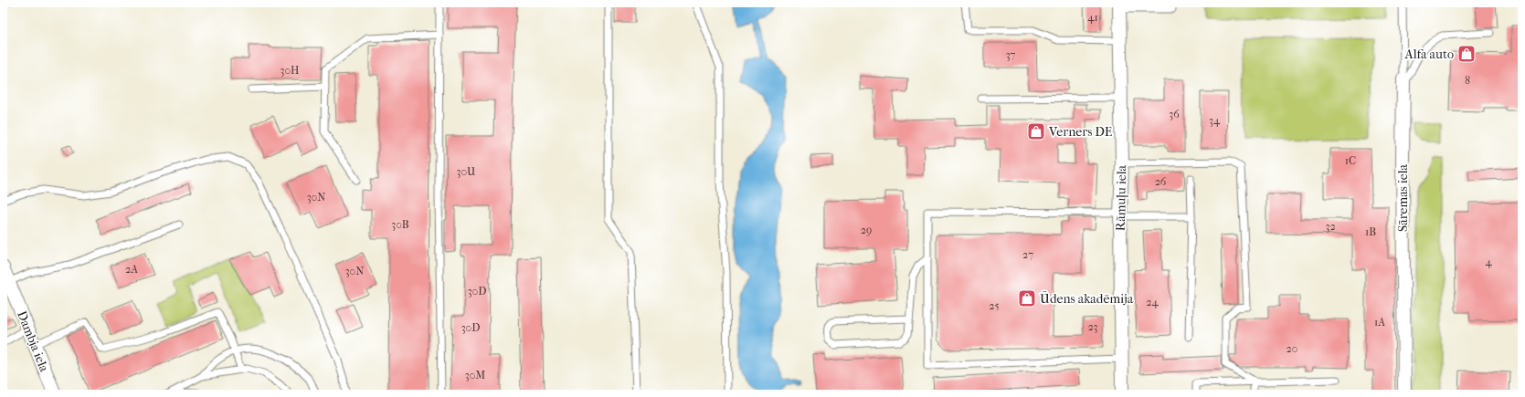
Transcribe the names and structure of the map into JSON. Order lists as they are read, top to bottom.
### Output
{
  "streets": {
    "street": ["Rāmuļu iela", "Sāremas iela", "Dambja iela"]
  },
  "places": {
    "shop": ["Alfa auto", "Verners DE", "Ūdens akadēmija"]
  },
  "house_numbers": [
    "41",
    "37",
    "30H",
    "8",
    "36",
    "34",
    "1C",
    "30U",
    "26",
    "30N",
    "30B",
    "32",
    "29",
    "1B",
    "27",
    "4",
    "2A",
    "30N",
    "30D",
    "24",
    "25",
    "1A",
    "23",
    "30D",
    "20",
    "30M"
  ]
}
